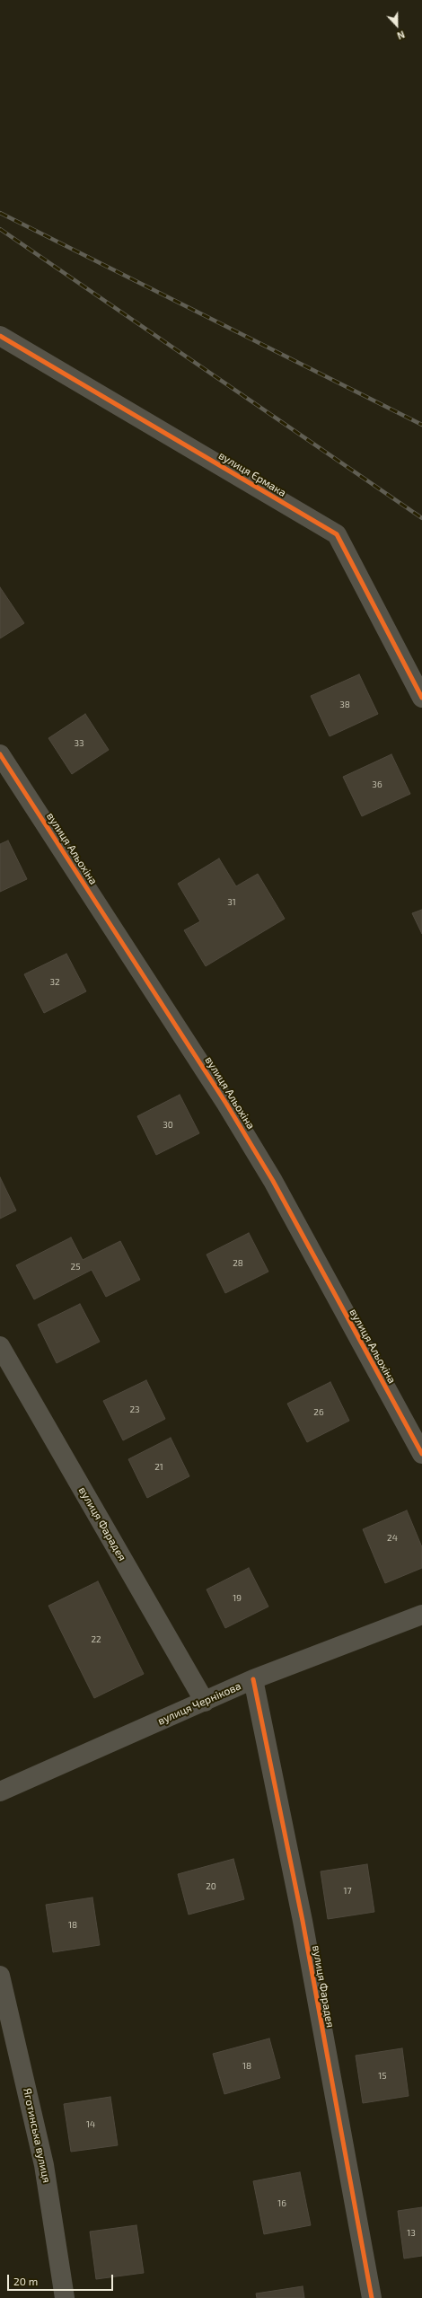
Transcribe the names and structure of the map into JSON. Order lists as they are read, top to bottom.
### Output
{
  "streets": {
    "street": [
      "вулиця Єрмака",
      "вулиця Альохіна",
      "вулиця Фарадея",
      "вулиця Чернікова",
      "Яготинська вулиця"
    ]
  },
  "crossings": [
    ["вулиця Фарадея", "вулиця Чернікова"]
  ],
  "house_numbers": [
    "38",
    "33",
    "36",
    "31",
    "32",
    "30",
    "28",
    "25",
    "23",
    "26",
    "21",
    "24",
    "19",
    "22",
    "20",
    "17",
    "18",
    "18",
    "15",
    "14",
    "16",
    "13"
  ],
  "scale_bar": "20 m",
  "north": "bottom"
}
